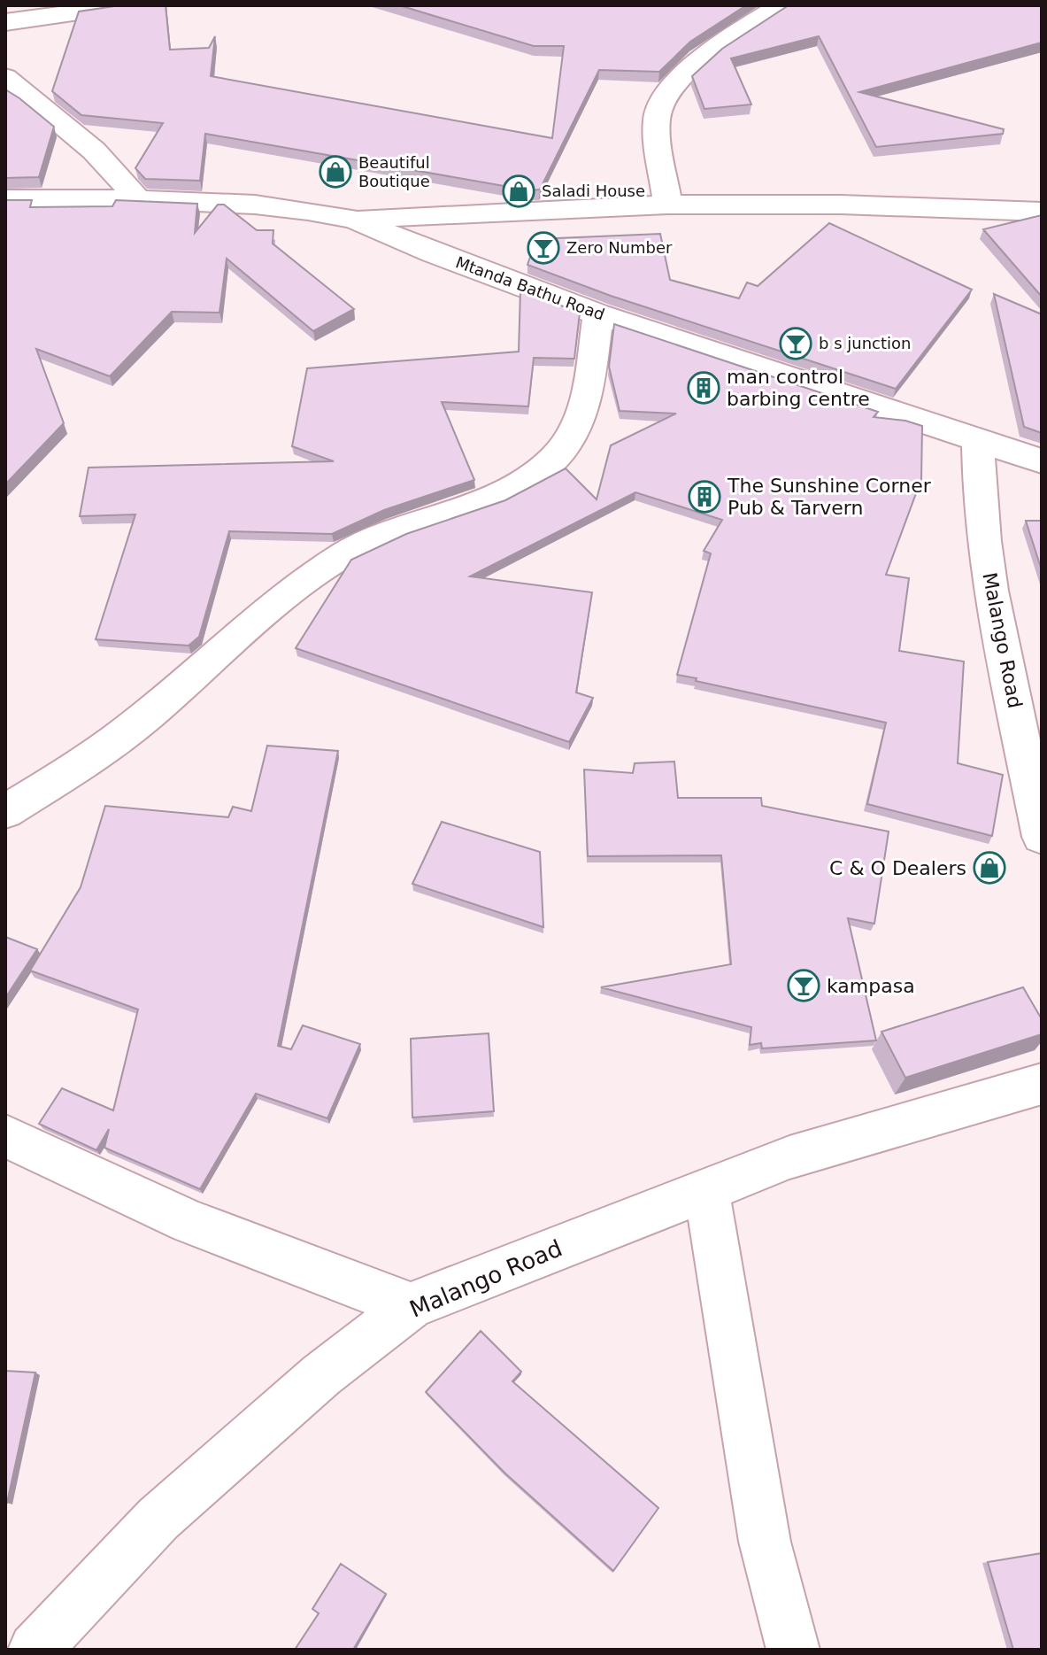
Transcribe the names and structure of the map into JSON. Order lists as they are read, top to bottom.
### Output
{
  "streets": {
    "street": ["Mtanda Bathu Road", "Malango Road"]
  },
  "crossings": [
    ["Mtanda Bathu Road", "Malango Road"]
  ],
  "places": {
    "shop": ["Beautiful Boutique", "Saladi House", "C & O Dealers"],
    "bar": ["Zero Number", "b s junction", "kampasa"],
    "building": ["man control barbing centre", "The Sunshine Corner Pub & Tarvern"]
  }
}
